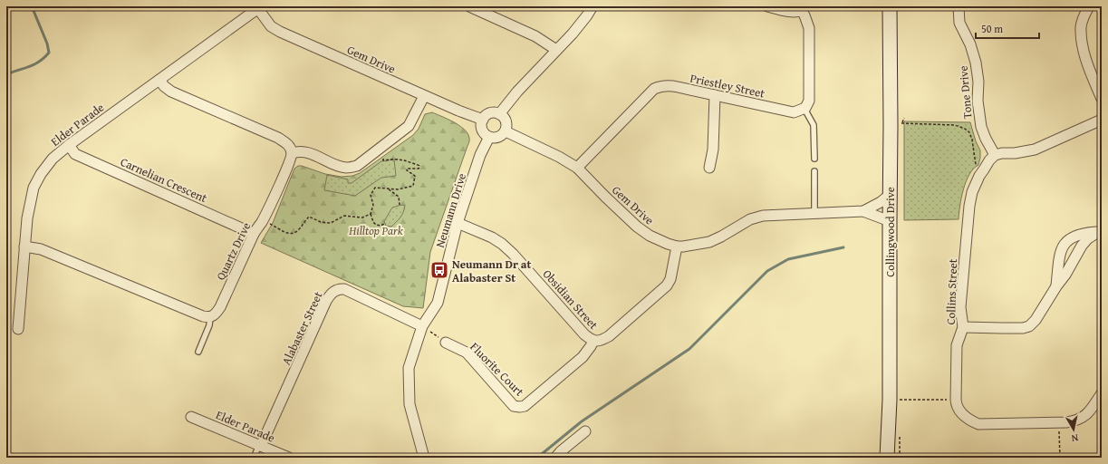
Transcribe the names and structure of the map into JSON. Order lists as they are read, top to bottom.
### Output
{
  "streets": {
    "main road": ["Collingwood Drive"],
    "street": [
      "Gem Drive",
      "Priestley Street",
      "Tone Drive",
      "Elder Parade",
      "Carnelian Crescent",
      "Neumann Drive",
      "Quartz Drive",
      "Collins Street",
      "Obsidian Street",
      "Alabaster Street",
      "Fluorite Court"
    ]
  },
  "crossings": [
    ["Gem Drive", "Priestley Street"],
    ["Gem Drive", "Elder Parade"],
    ["Gem Drive", "Neumann Drive"],
    ["Gem Drive", "Collingwood Drive"],
    ["Gem Drive", "Obsidian Street"],
    ["Tone Drive", "Collins Street"],
    ["Elder Parade", "Carnelian Crescent"],
    ["Elder Parade", "Alabaster Street"],
    ["Carnelian Crescent", "Quartz Drive"],
    ["Neumann Drive", "Obsidian Street"],
    ["Neumann Drive", "Alabaster Street"],
    ["Obsidian Street", "Fluorite Court"]
  ],
  "parks": ["Hilltop Park"],
  "places": {
    "bus stop": ["Neumann Dr at Alabaster St"]
  },
  "scale_bar": "50 m",
  "north": "bottom"
}
